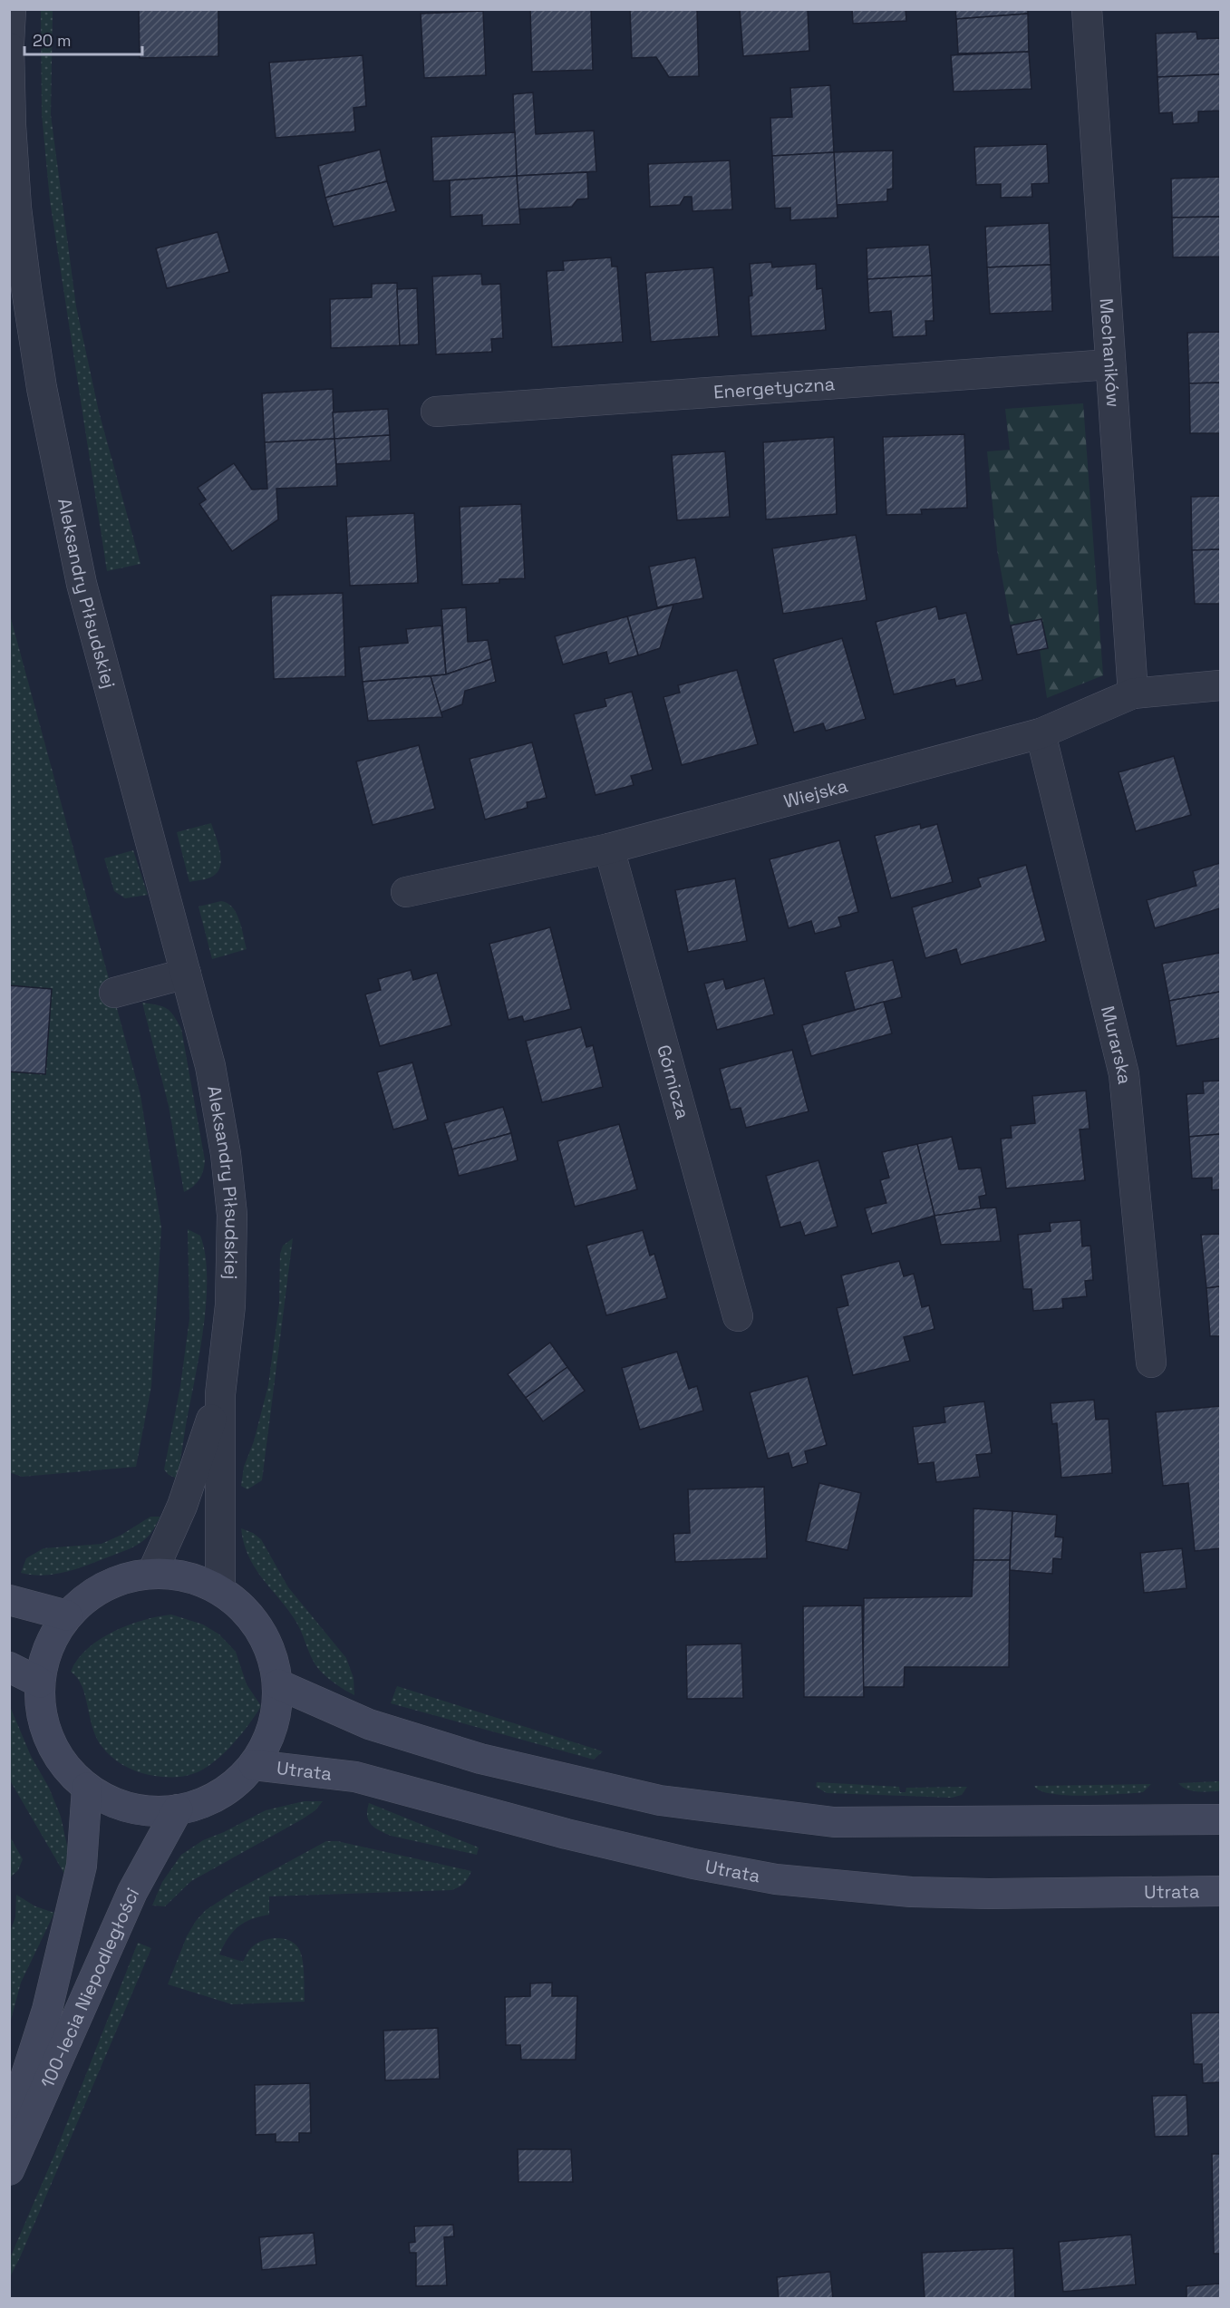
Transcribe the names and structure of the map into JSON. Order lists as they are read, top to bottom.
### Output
{
  "streets": {
    "main road": ["Utrata", "100-lecia Niepodległości"],
    "street": [
      "Mechaników",
      "Energetyczna",
      "Aleksandry Piłsudskiej",
      "Wiejska",
      "Murarska",
      "Górnicza"
    ]
  },
  "crossings": [
    ["Mechaników", "Energetyczna"],
    ["Mechaników", "Wiejska"],
    ["Aleksandry Piłsudskiej", "Utrata"],
    ["Wiejska", "Murarska"],
    ["Wiejska", "Górnicza"],
    ["Utrata", "100-lecia Niepodległości"]
  ],
  "scale_bar": "20 m"
}
